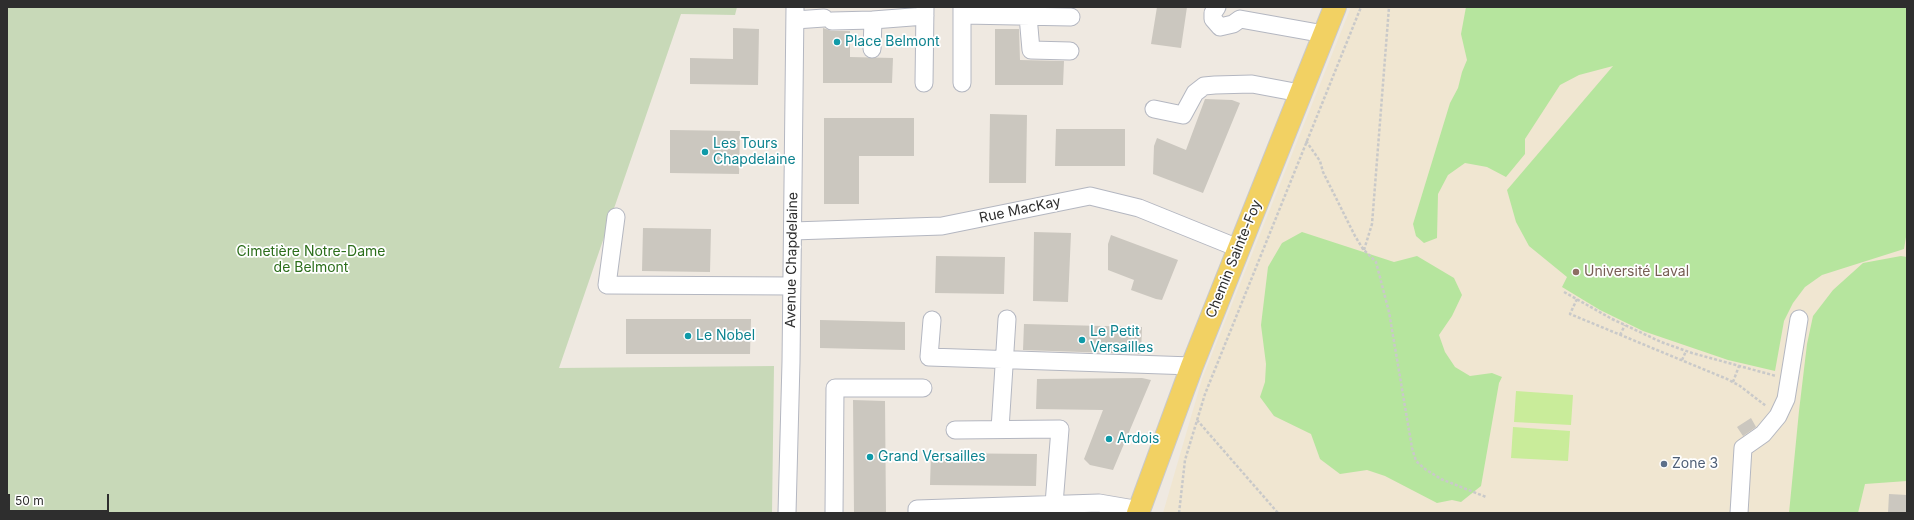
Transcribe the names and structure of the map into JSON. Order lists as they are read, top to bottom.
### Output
{
  "streets": {
    "main road": ["Chemin Sainte-Foy"],
    "street": ["Rue MacKay", "Avenue Chapdelaine"]
  },
  "crossings": [
    ["Rue MacKay", "Chemin Sainte-Foy"],
    ["Rue MacKay", "Avenue Chapdelaine"]
  ],
  "parks": ["Cimetière Notre-Dame de Belmont"],
  "places": [
    "Place Belmont",
    "Les Tours Chapdelaine",
    "Université Laval",
    "Le Nobel",
    "Le Petit Versailles",
    "Ardois",
    "Grand Versailles",
    "Zone 3"
  ],
  "scale_bar": "50 m"
}
